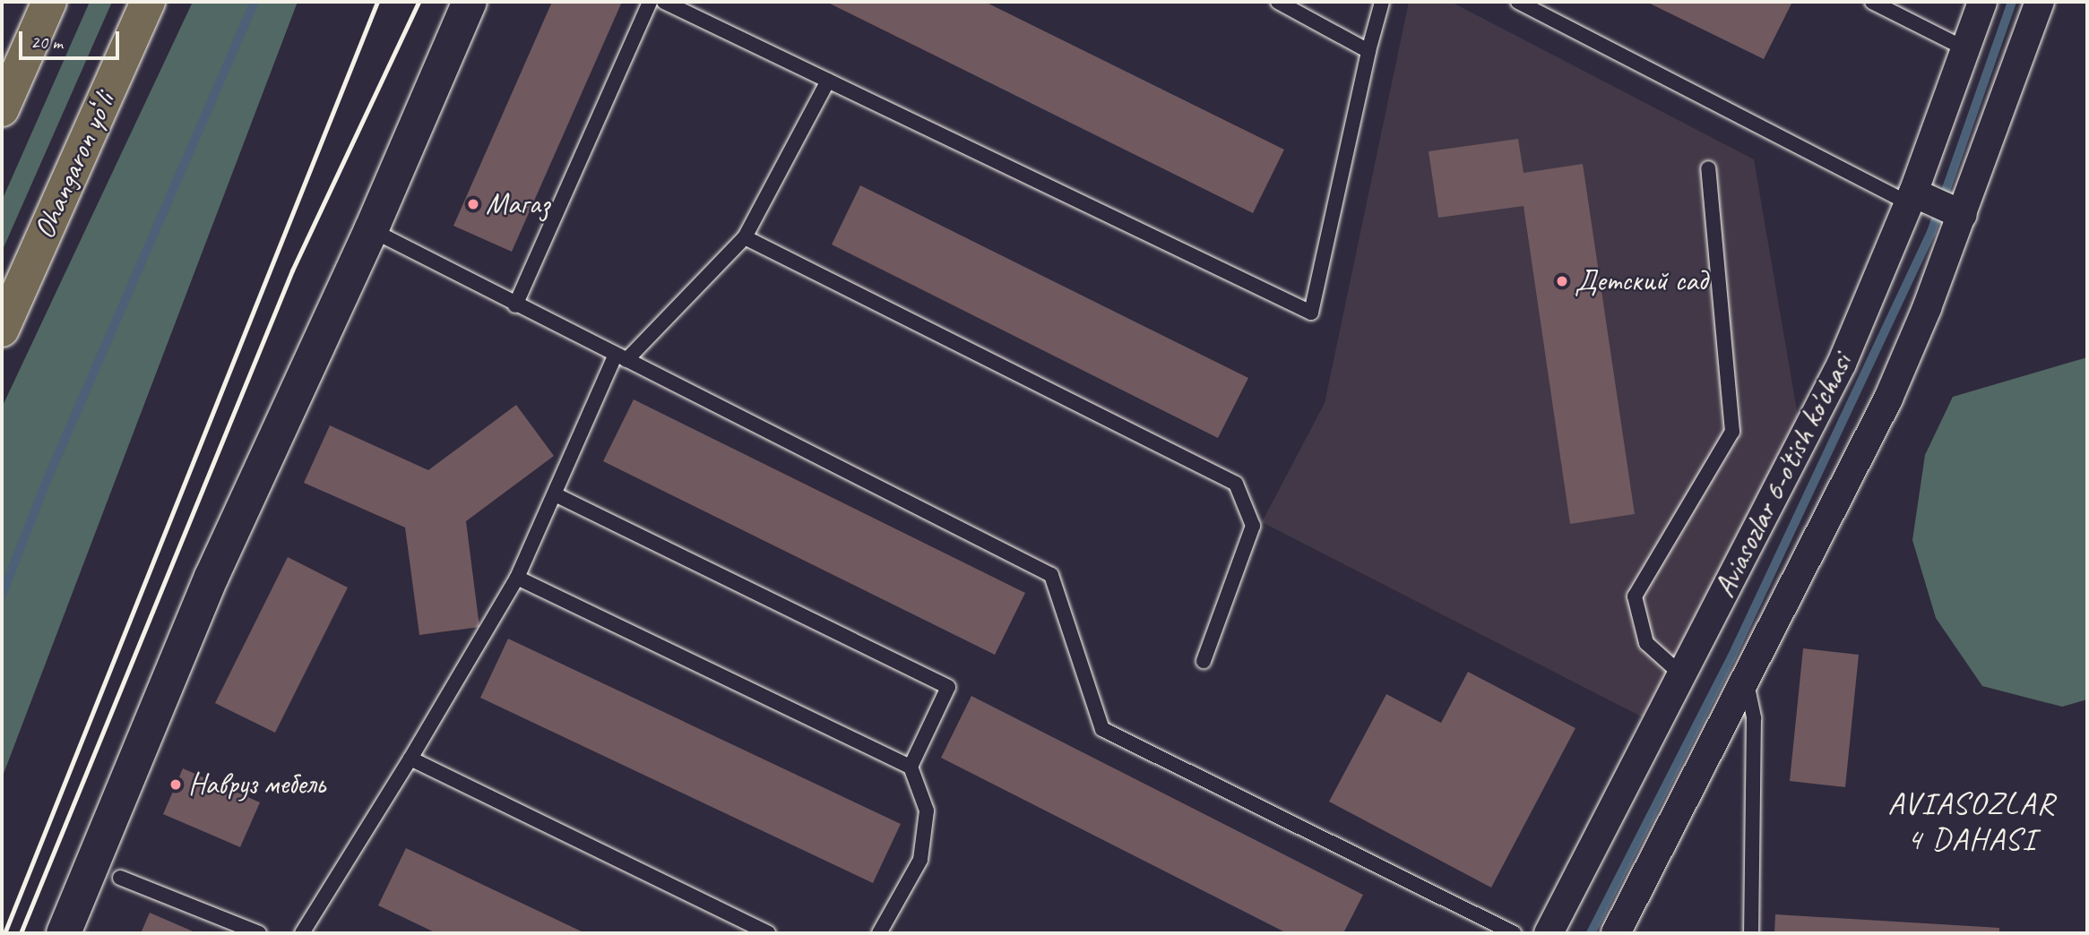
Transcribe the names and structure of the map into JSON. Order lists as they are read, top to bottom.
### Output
{
  "streets": {
    "highway": ["Ohangaron yoʻli"],
    "street": ["Aviasozlar 6-o'tish ko'chasi"]
  },
  "districts": ["AVIASOZLAR 4 DAHASI"],
  "places": ["Магаз", "Детский сад", "Навруз мебель"],
  "scale_bar": "20 m"
}
